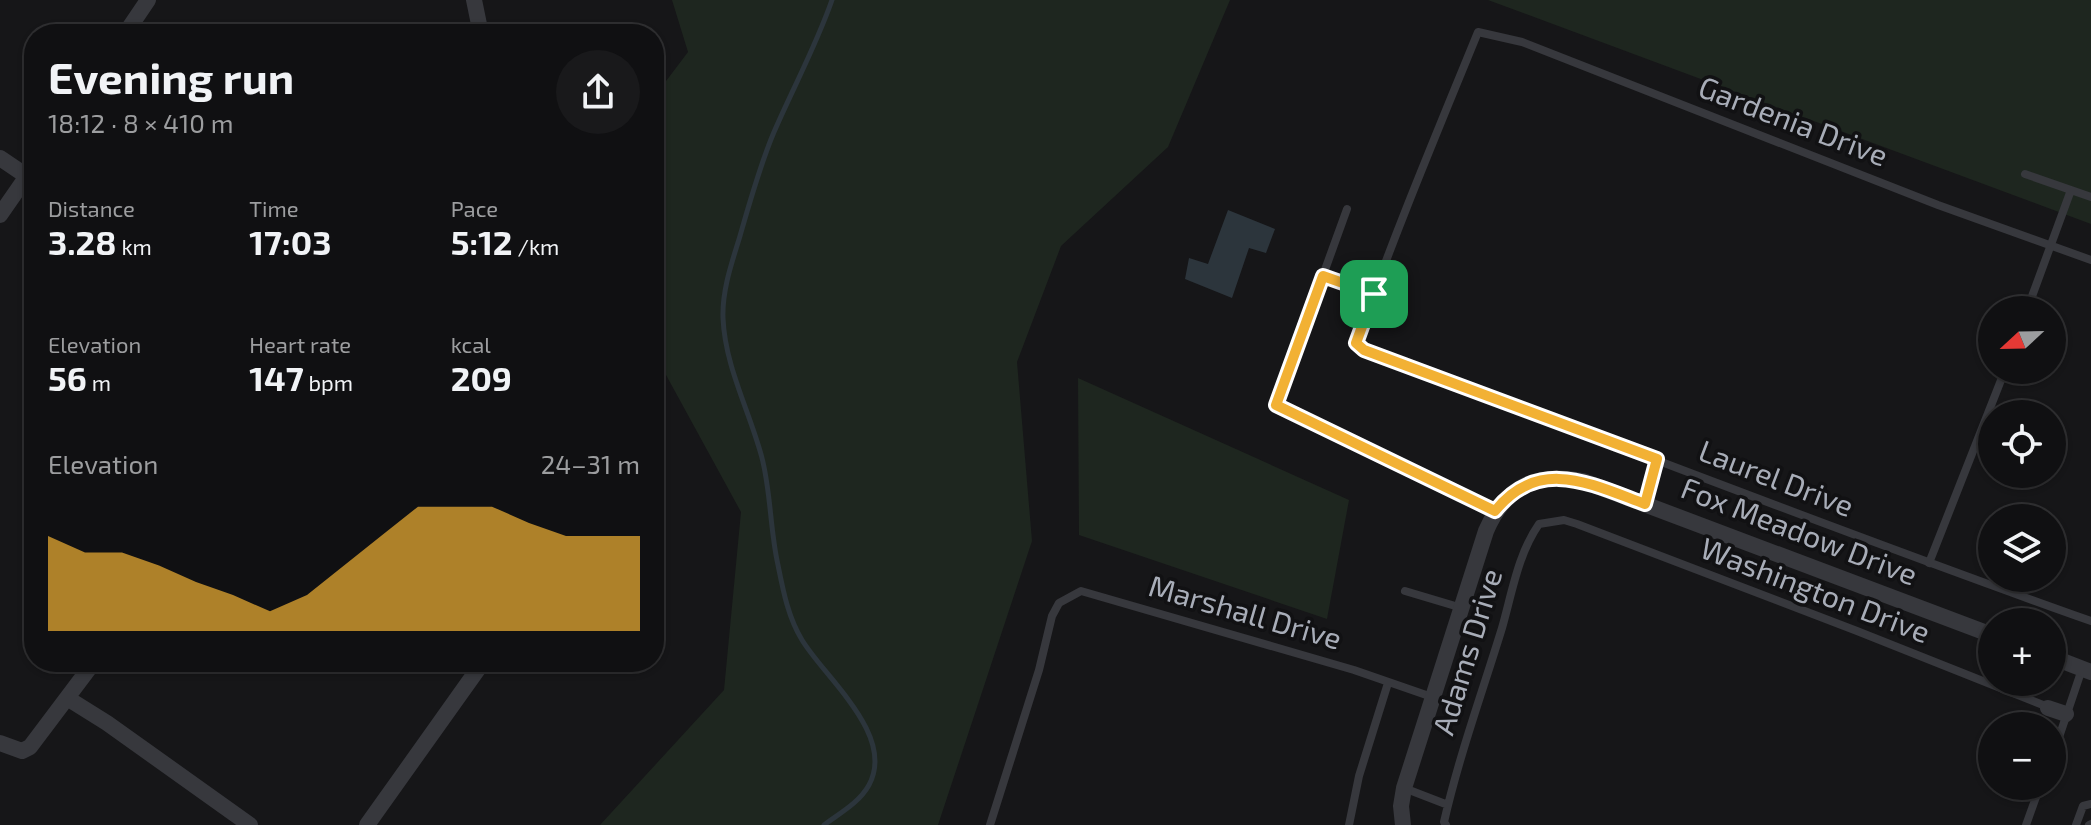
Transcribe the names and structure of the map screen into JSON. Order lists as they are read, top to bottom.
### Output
{
  "streets": {
    "street": ["Fox Meadow Drive"],
    "lane": [
      "Gardenia Drive",
      "Laurel Drive",
      "Washington Drive",
      "Marshall Drive",
      "Adams Drive"
    ]
  },
  "crossings": [
    ["Gardenia Drive", "Laurel Drive"],
    ["Washington Drive", "Adams Drive"]
  ],
  "north": "left",
  "page": {
    "heading": ["Evening run", "18:12 · 8 × 410 m"],
    "stats": [
      ["Distance", "3.28 km"],
      ["Time", "17:03"],
      ["Pace", "5:12 /km"],
      ["Elevation", "56 m"],
      ["Heart rate", "147 bpm"],
      ["kcal", "209"]
    ],
    "map_buttons": ["+", "−"],
    "chart": ["Elevation", "24–31 m"]
  }
}
